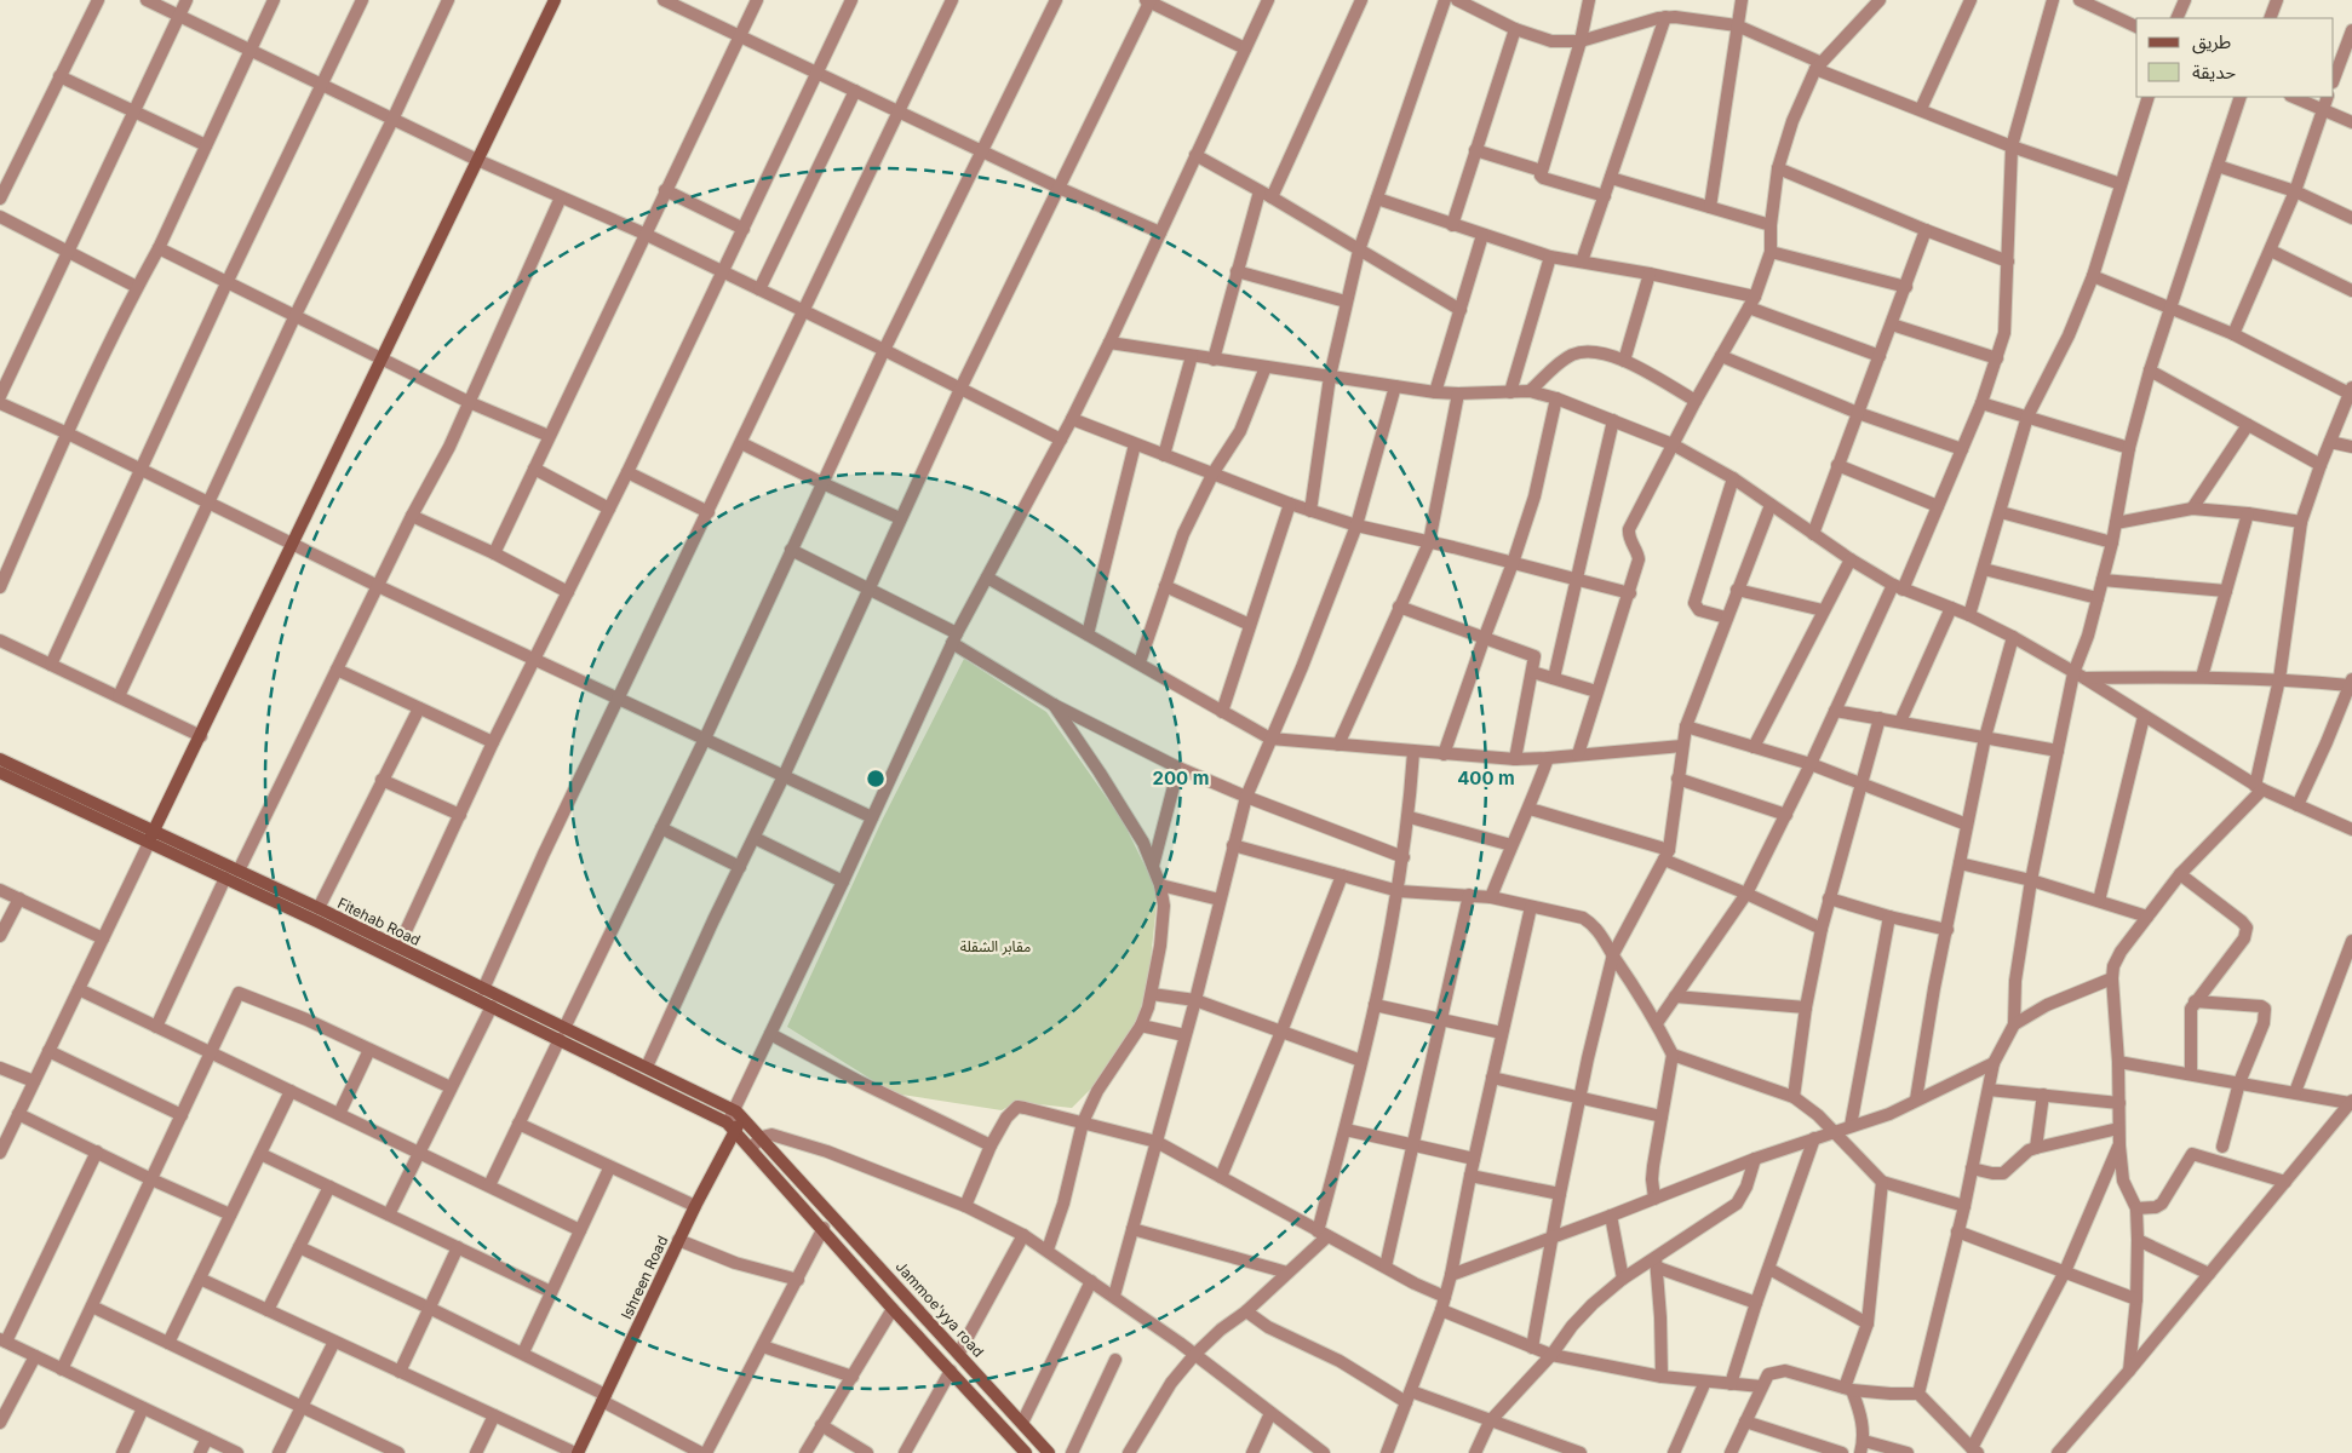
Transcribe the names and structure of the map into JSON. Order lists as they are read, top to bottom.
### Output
{
  "streets": {
    "main road": ["Fitehab Road", "Ishreen Road", "Jammoe'yya road"]
  },
  "crossings": [
    ["Fitehab Road", "Ishreen Road"],
    ["Fitehab Road", "Jammoe'yya road"],
    ["Ishreen Road", "Jammoe'yya road"]
  ],
  "parks": ["مقابر الشقلة"],
  "legend": ["طريق", "حديقة"],
  "rings": ["200 m", "400 m"]
}
